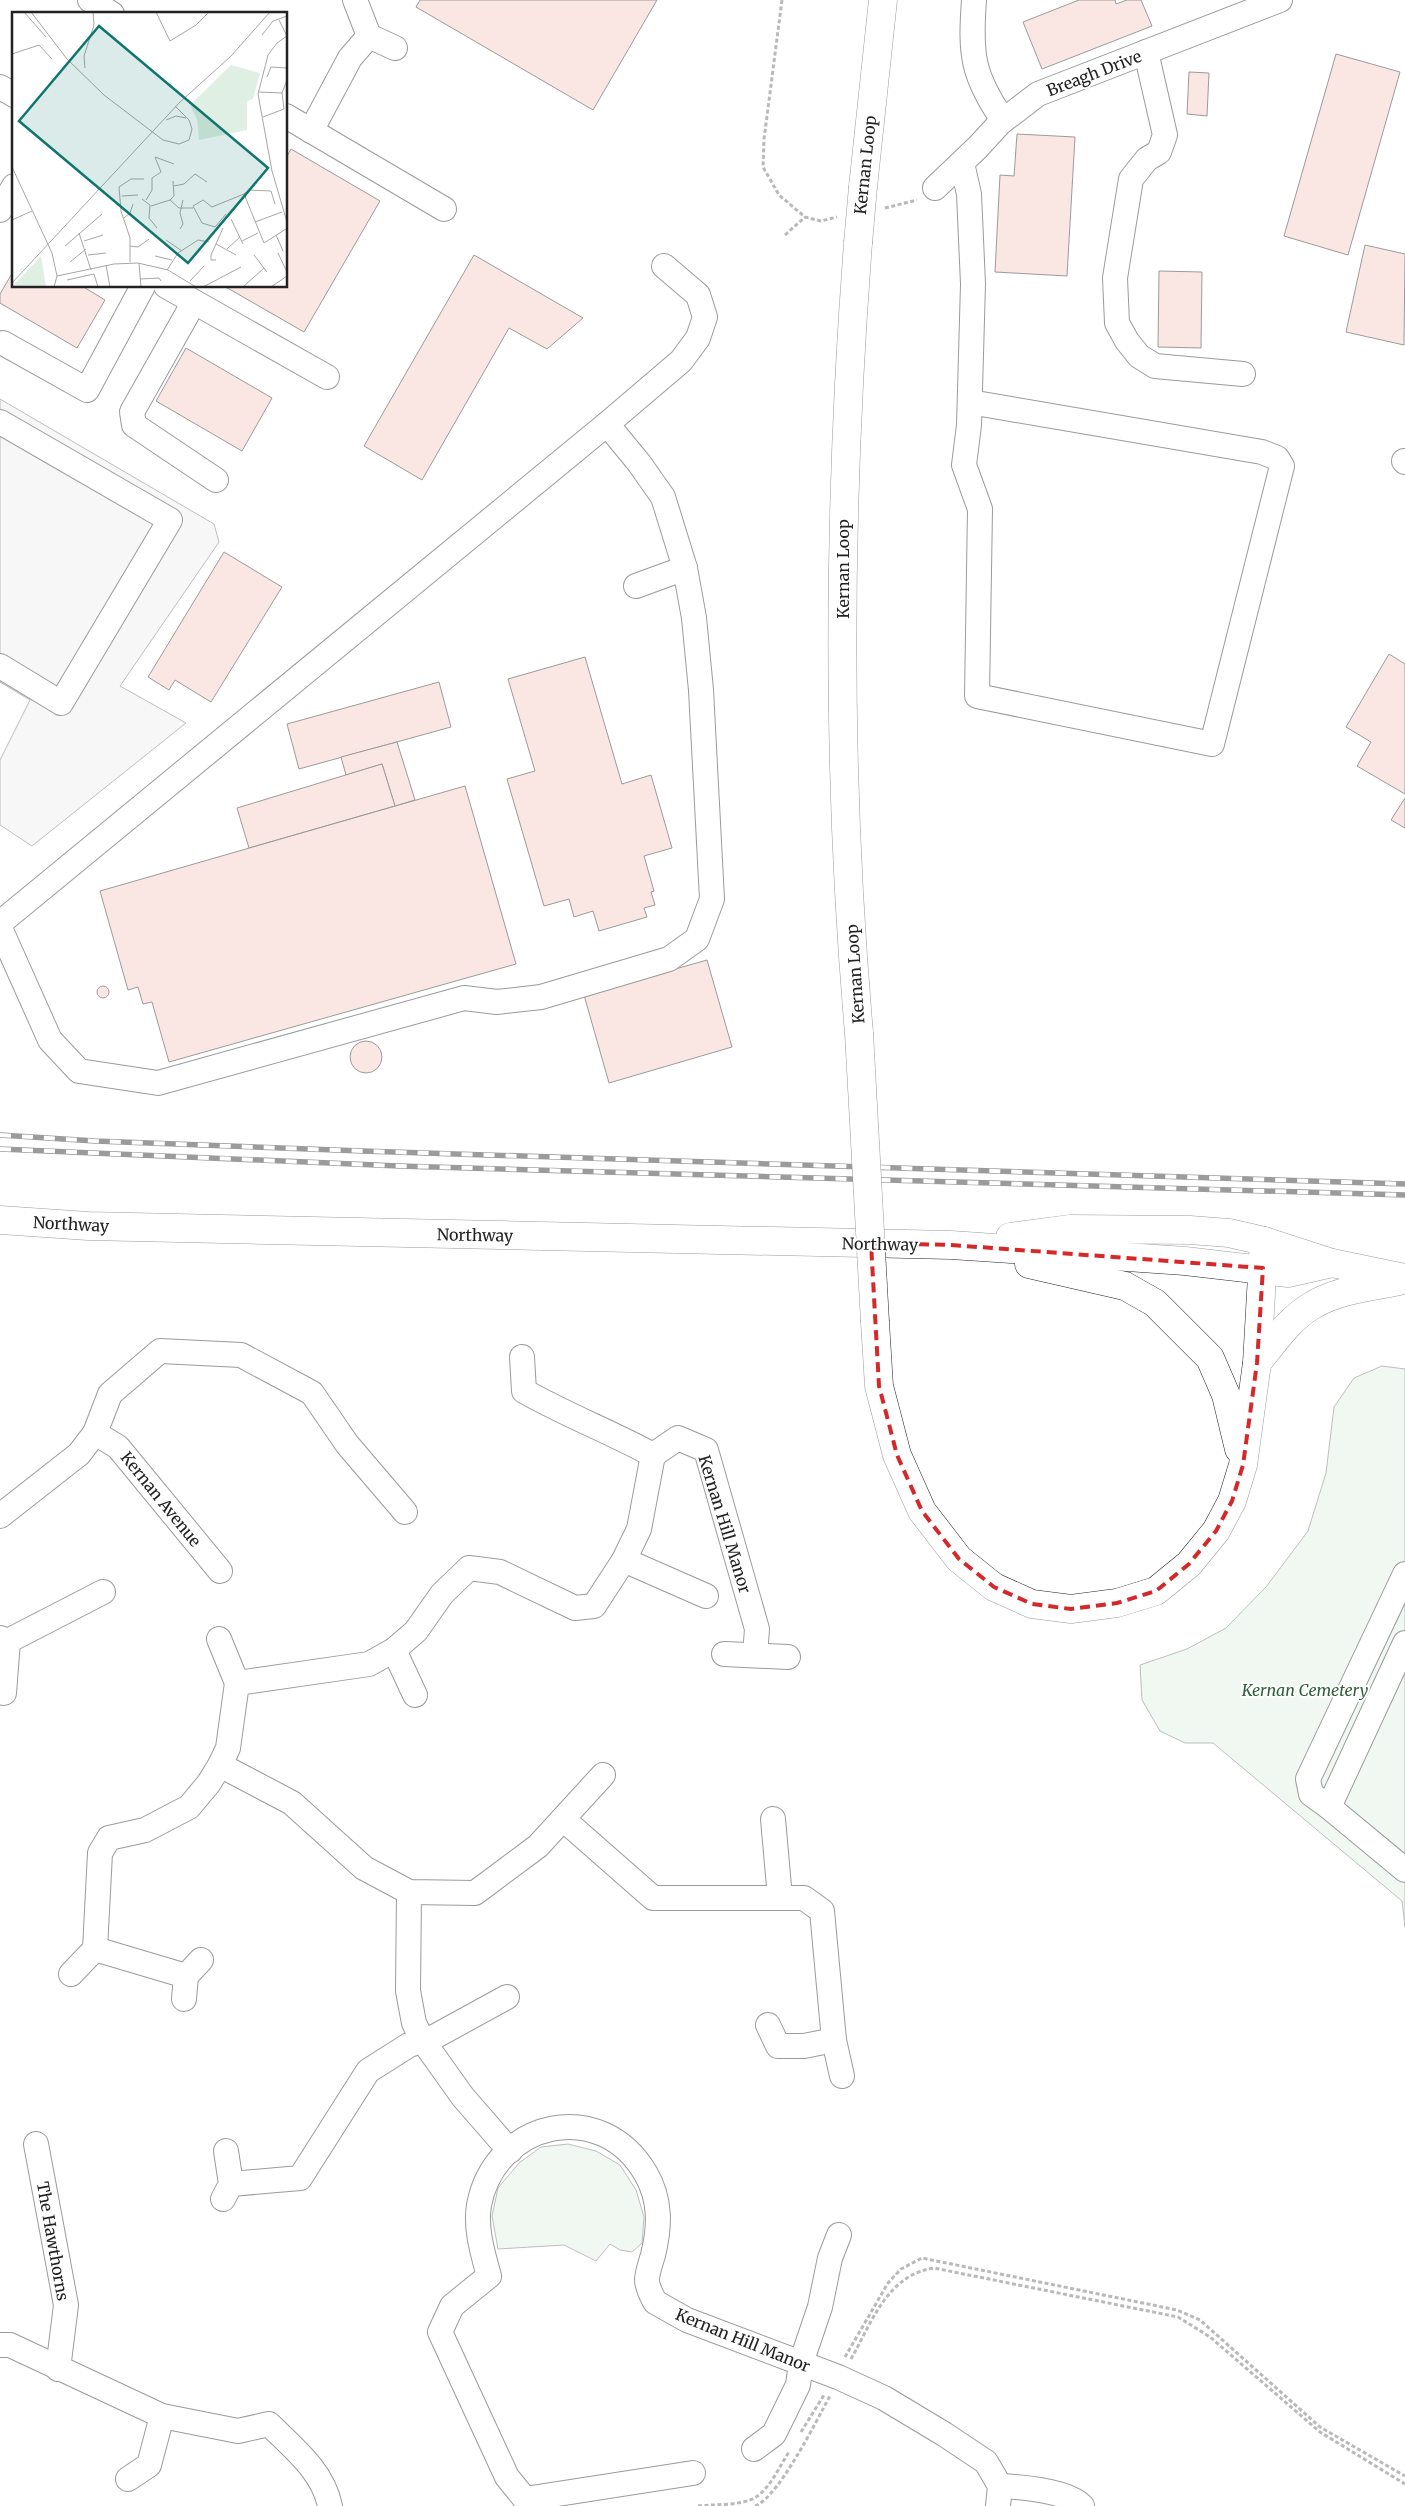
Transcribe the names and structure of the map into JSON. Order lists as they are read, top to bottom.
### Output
{
  "streets": {
    "highway": ["Kernan Loop", "Northway"],
    "street": [
      "Breagh Drive",
      "Kernan Avenue",
      "Kernan Hill Manor",
      "The Hawthorns"
    ]
  },
  "crossings": [
    ["Kernan Loop", "Northway"]
  ],
  "parks": ["Kernan Cemetery"]
}
